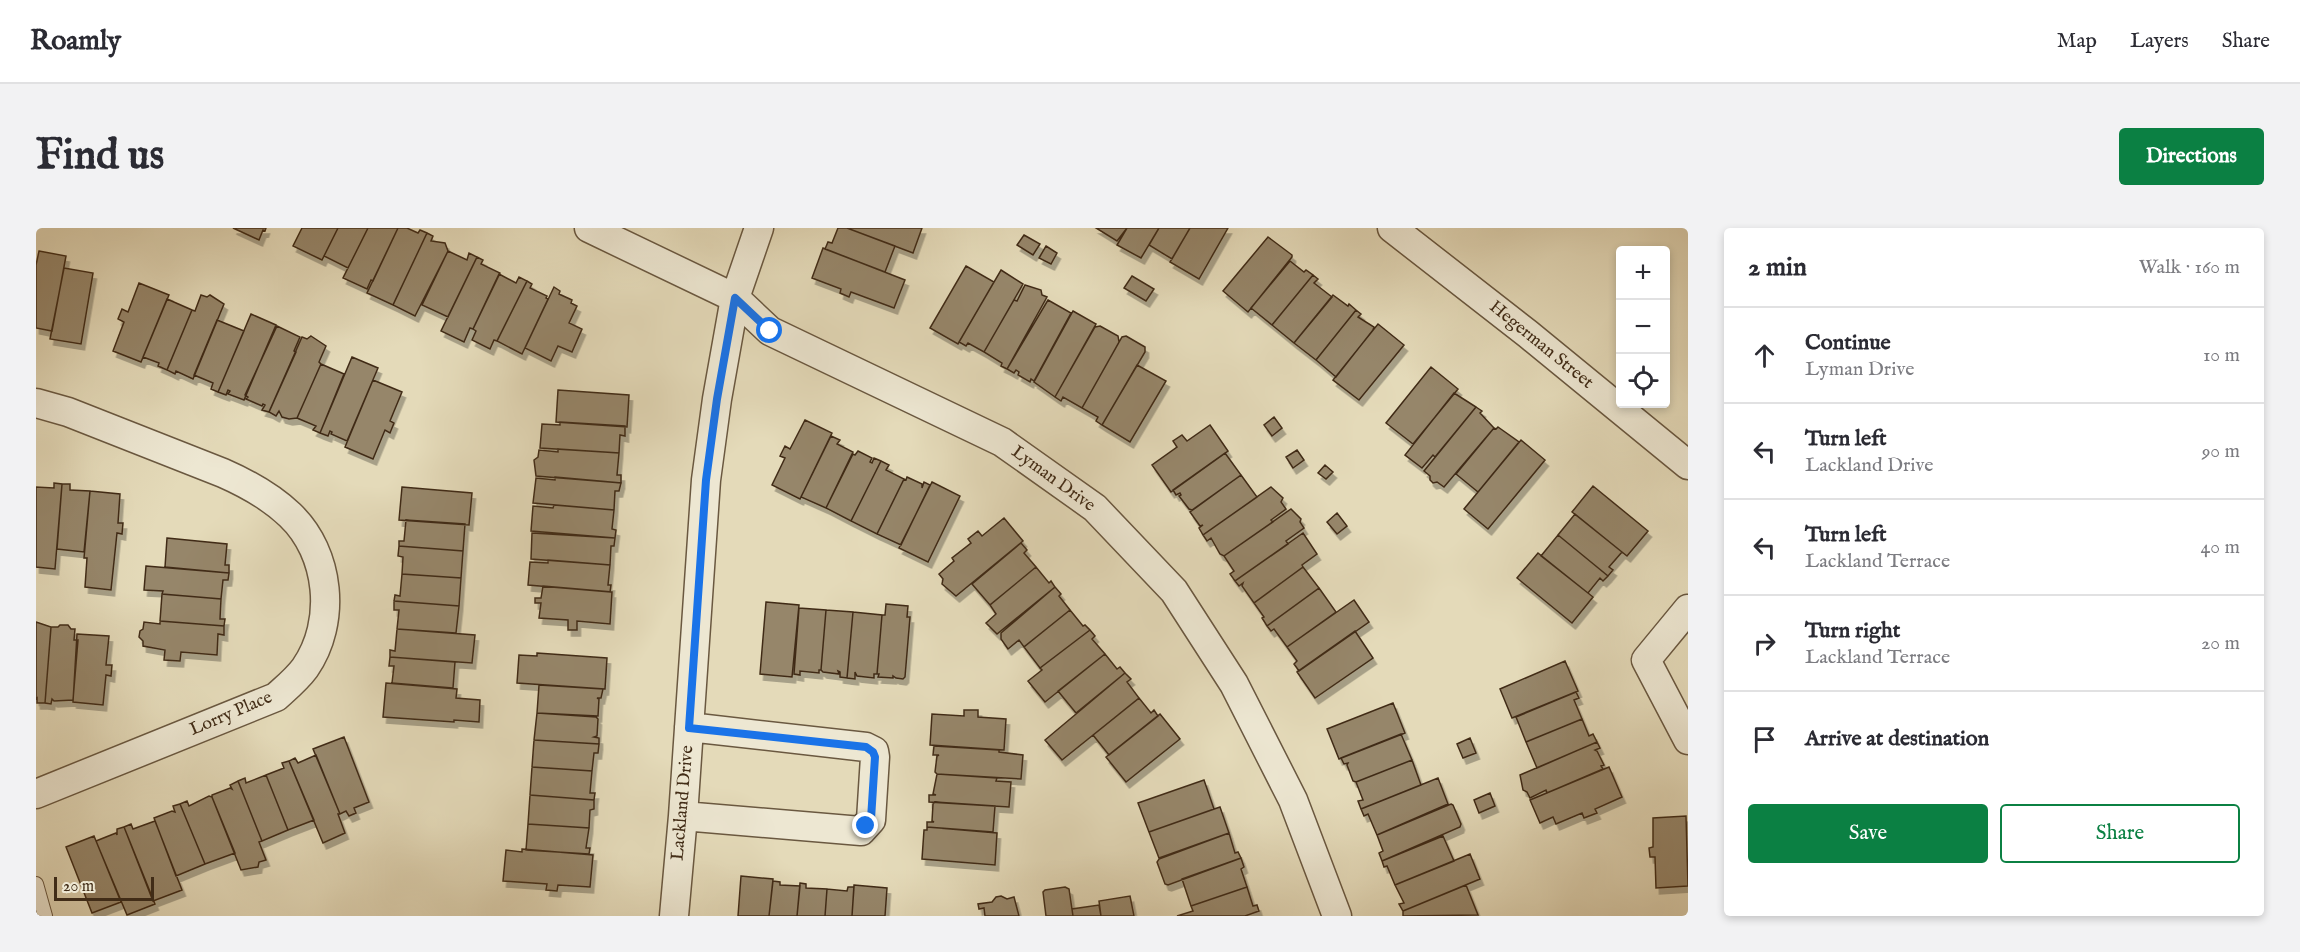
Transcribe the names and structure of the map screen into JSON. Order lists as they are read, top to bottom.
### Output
{
  "streets": {
    "street": [
      "Hegerman Street",
      "Lyman Drive",
      "Lorry Place",
      "Lackland Drive"
    ]
  },
  "crossings": [
    ["Lyman Drive", "Lackland Drive"]
  ],
  "scale_bar": "20 m",
  "page": {
    "header": "Roamly",
    "nav": ["Map", "Layers", "Share"],
    "buttons": [
      "Directions",
      ["Save", "Share"]
    ],
    "title": "Find us",
    "heading": ["2 min", "Walk · 160 m"],
    "map_buttons": ["+", "−"],
    "list": [
      ["Continue", "Lyman Drive", "10 m"],
      ["Turn left", "Lackland Drive", "90 m"],
      ["Turn left", "Lackland Terrace", "40 m"],
      ["Turn right", "Lackland Terrace", "20 m"],
      "Arrive at destination"
    ],
    "scale": "20 m"
  }
}
